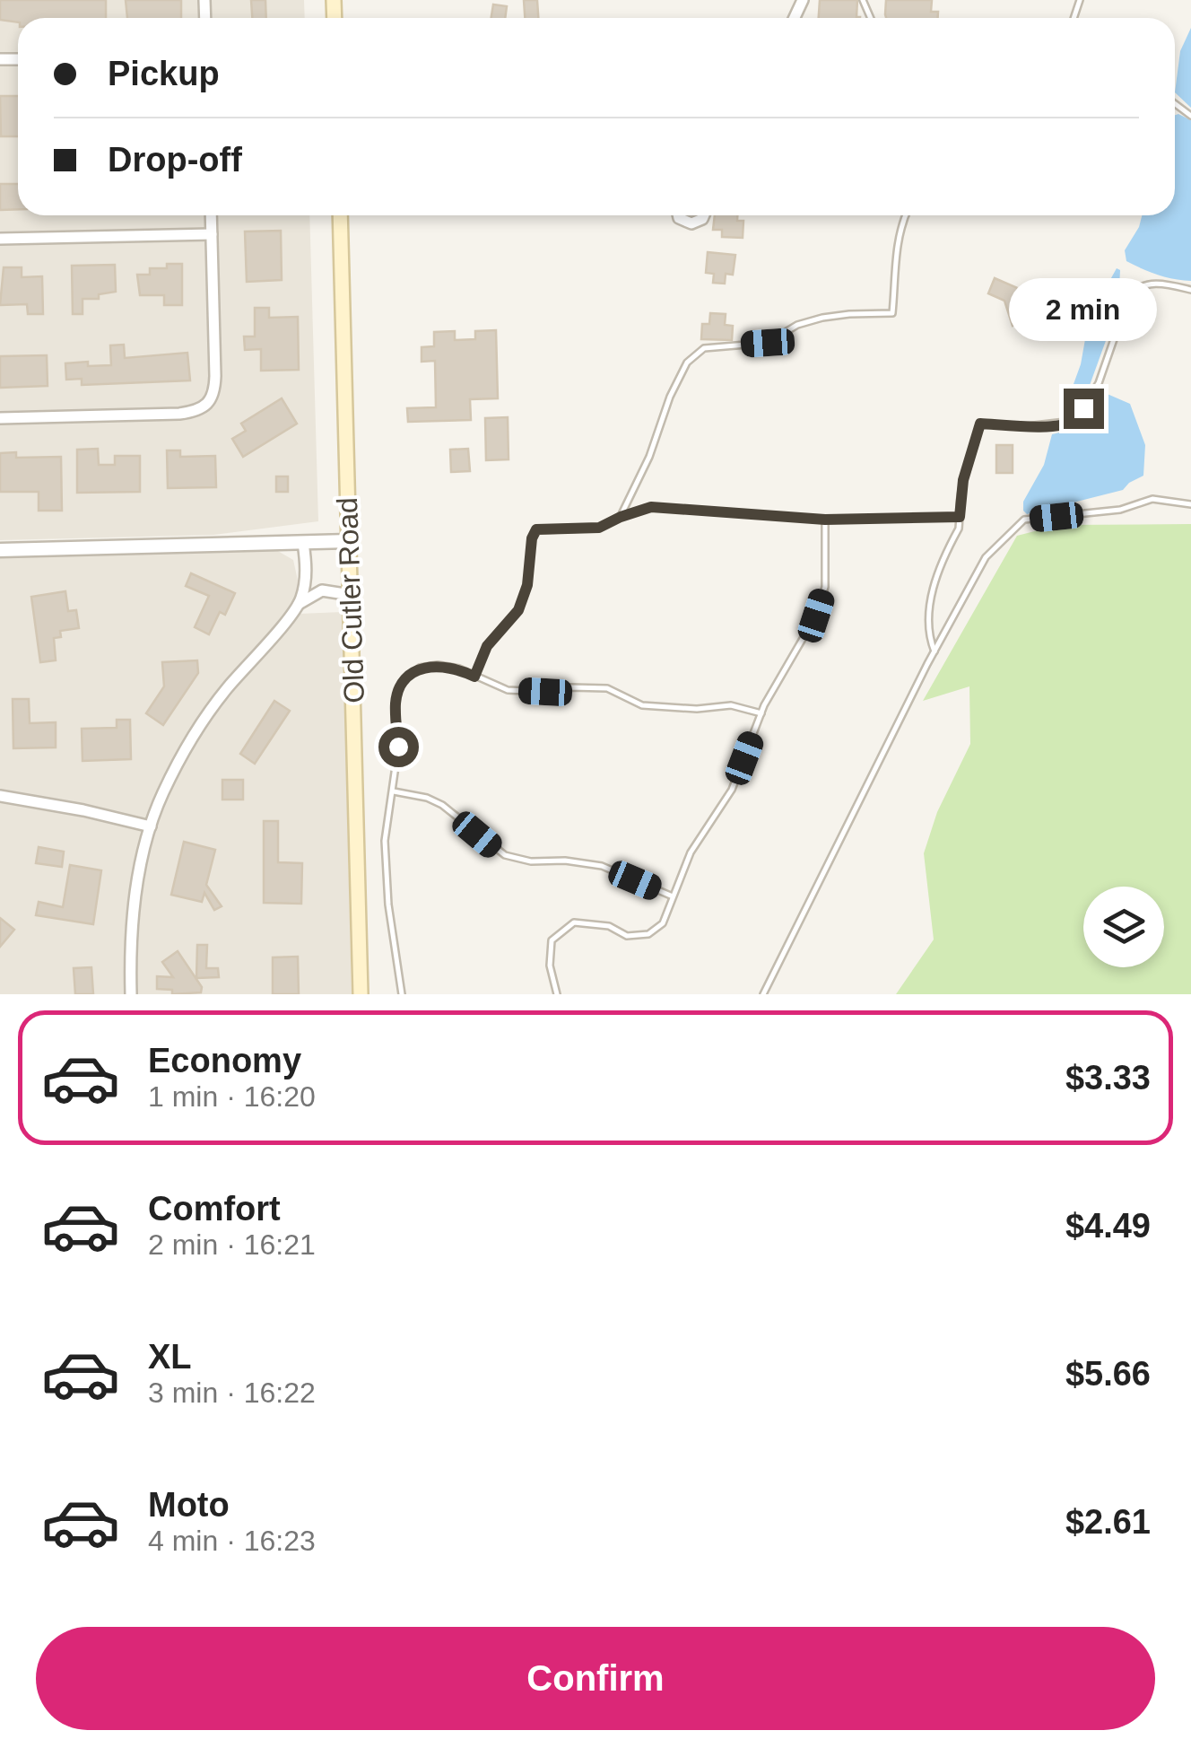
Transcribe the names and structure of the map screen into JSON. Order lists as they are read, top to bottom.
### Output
{
  "streets": {
    "main road": ["Old Cutler Road"]
  },
  "page": {
    "banner": ["Pickup", "Drop-off"],
    "bubble": "2 min",
    "list": [
      {
        "name": "Economy",
        "note": "1 min · 16:20",
        "value": "$3.33"
      },
      {
        "name": "Comfort",
        "note": "2 min · 16:21",
        "value": "$4.49"
      },
      {
        "name": "XL",
        "note": "3 min · 16:22",
        "value": "$5.66"
      },
      {
        "name": "Moto",
        "note": "4 min · 16:23",
        "value": "$2.61"
      }
    ],
    "buttons": "Confirm"
  }
}
